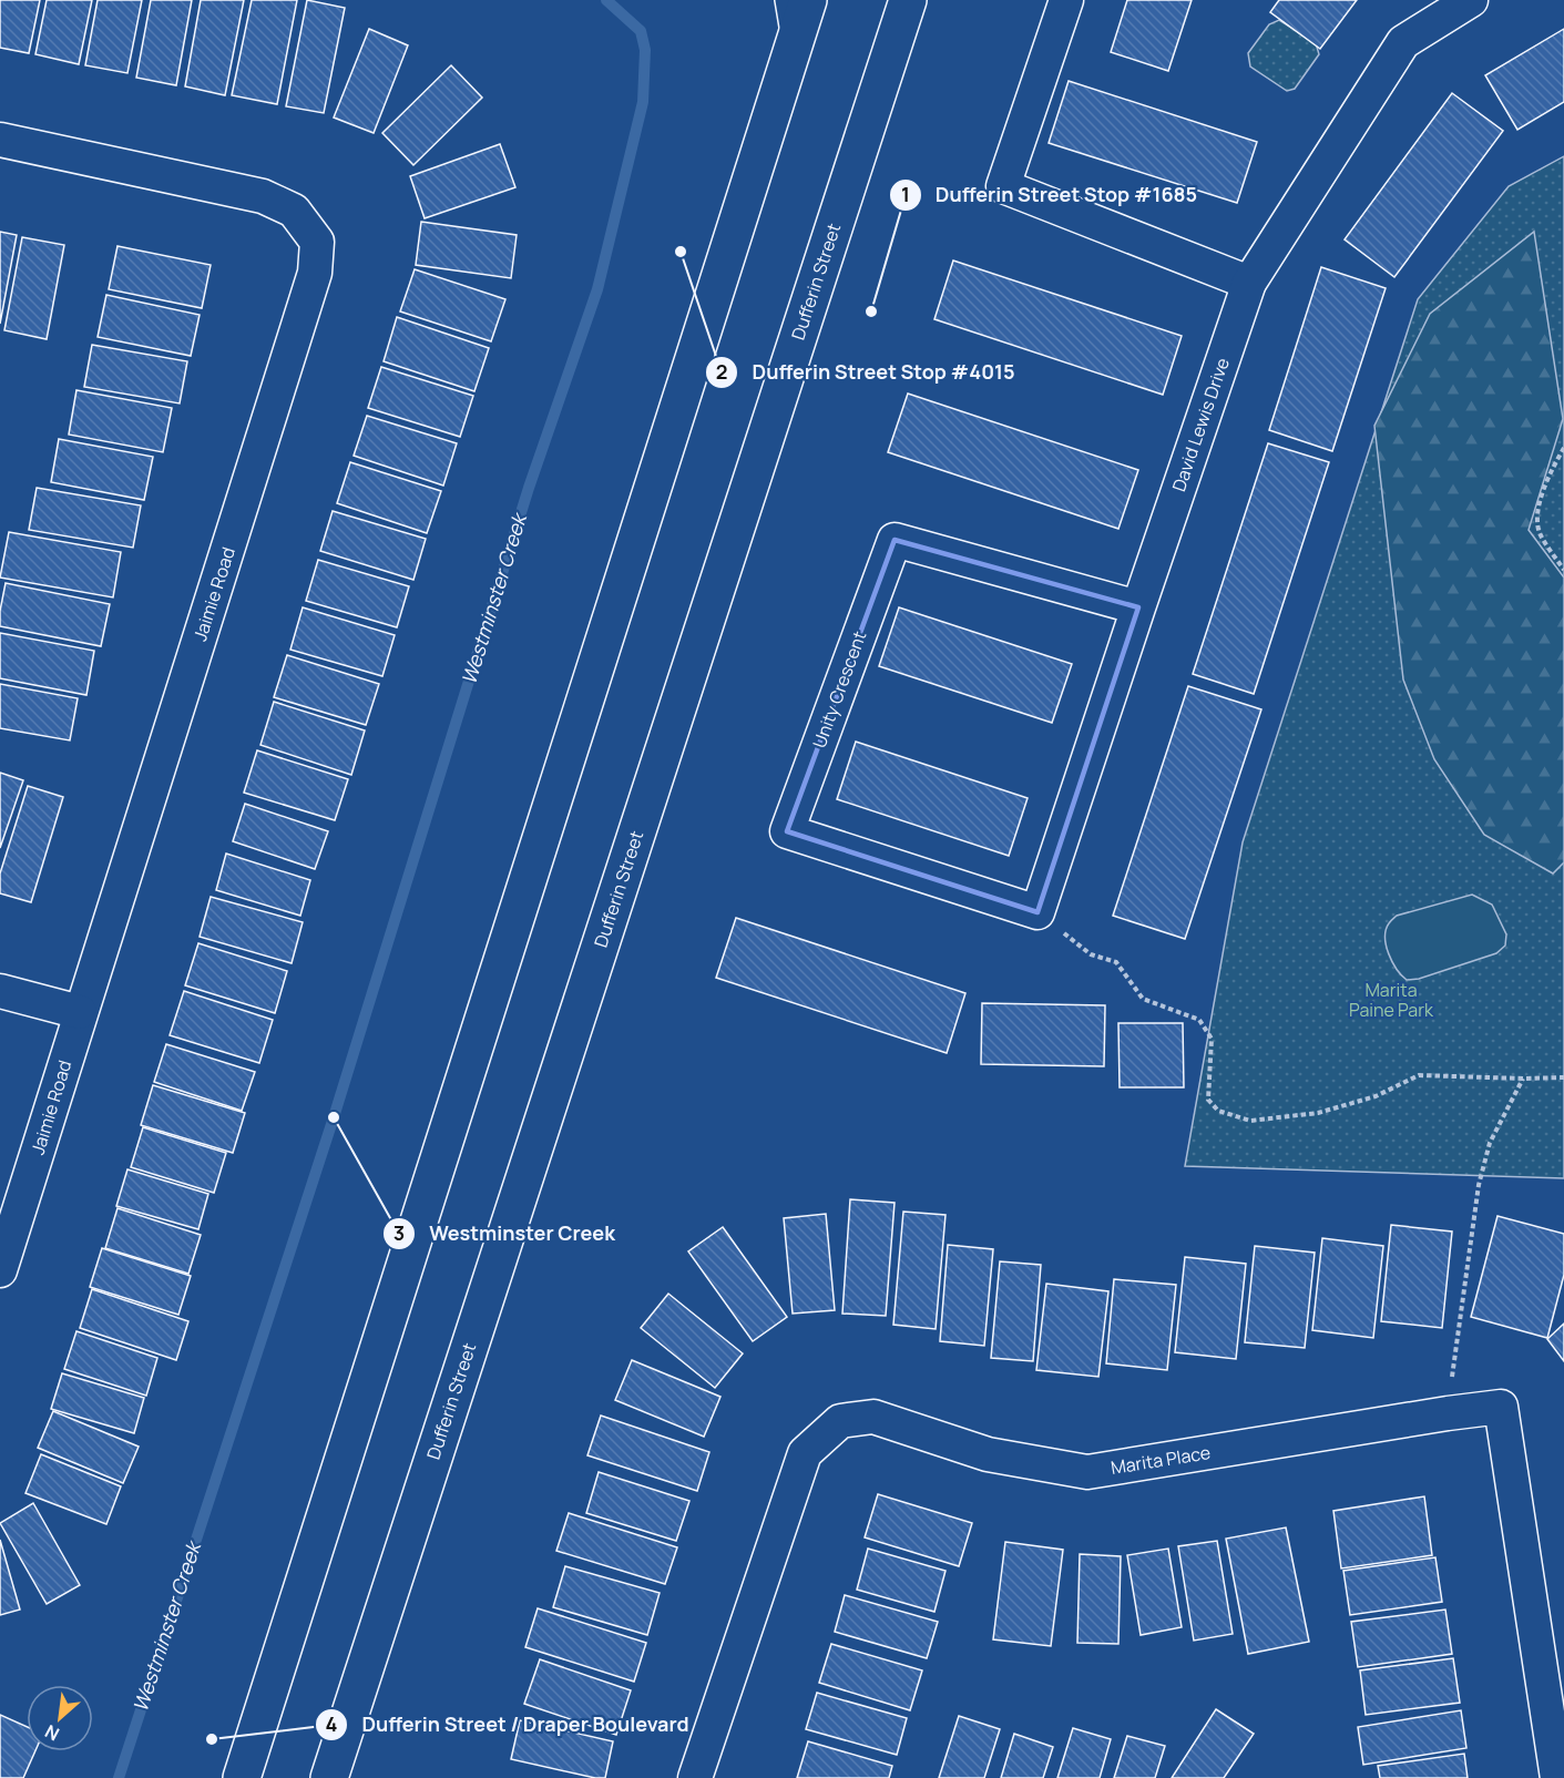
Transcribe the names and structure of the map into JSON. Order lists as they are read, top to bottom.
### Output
{
  "streets": {
    "main road": ["Dufferin Street"],
    "street": [
      "David Lewis Drive",
      "Jaimie Road",
      "Unity Crescent",
      "Marita Place"
    ]
  },
  "crossings": [
    ["David Lewis Drive", "Unity Crescent"]
  ],
  "water": ["Westminster Creek"],
  "parks": ["Marita Paine Park"],
  "places": [
    "Dufferin Street Stop #4015",
    "Dufferin Street Stop #1685",
    "Westminster Creek",
    "Dufferin Street / Draper Boulevard"
  ],
  "north": "bottom left"
}
